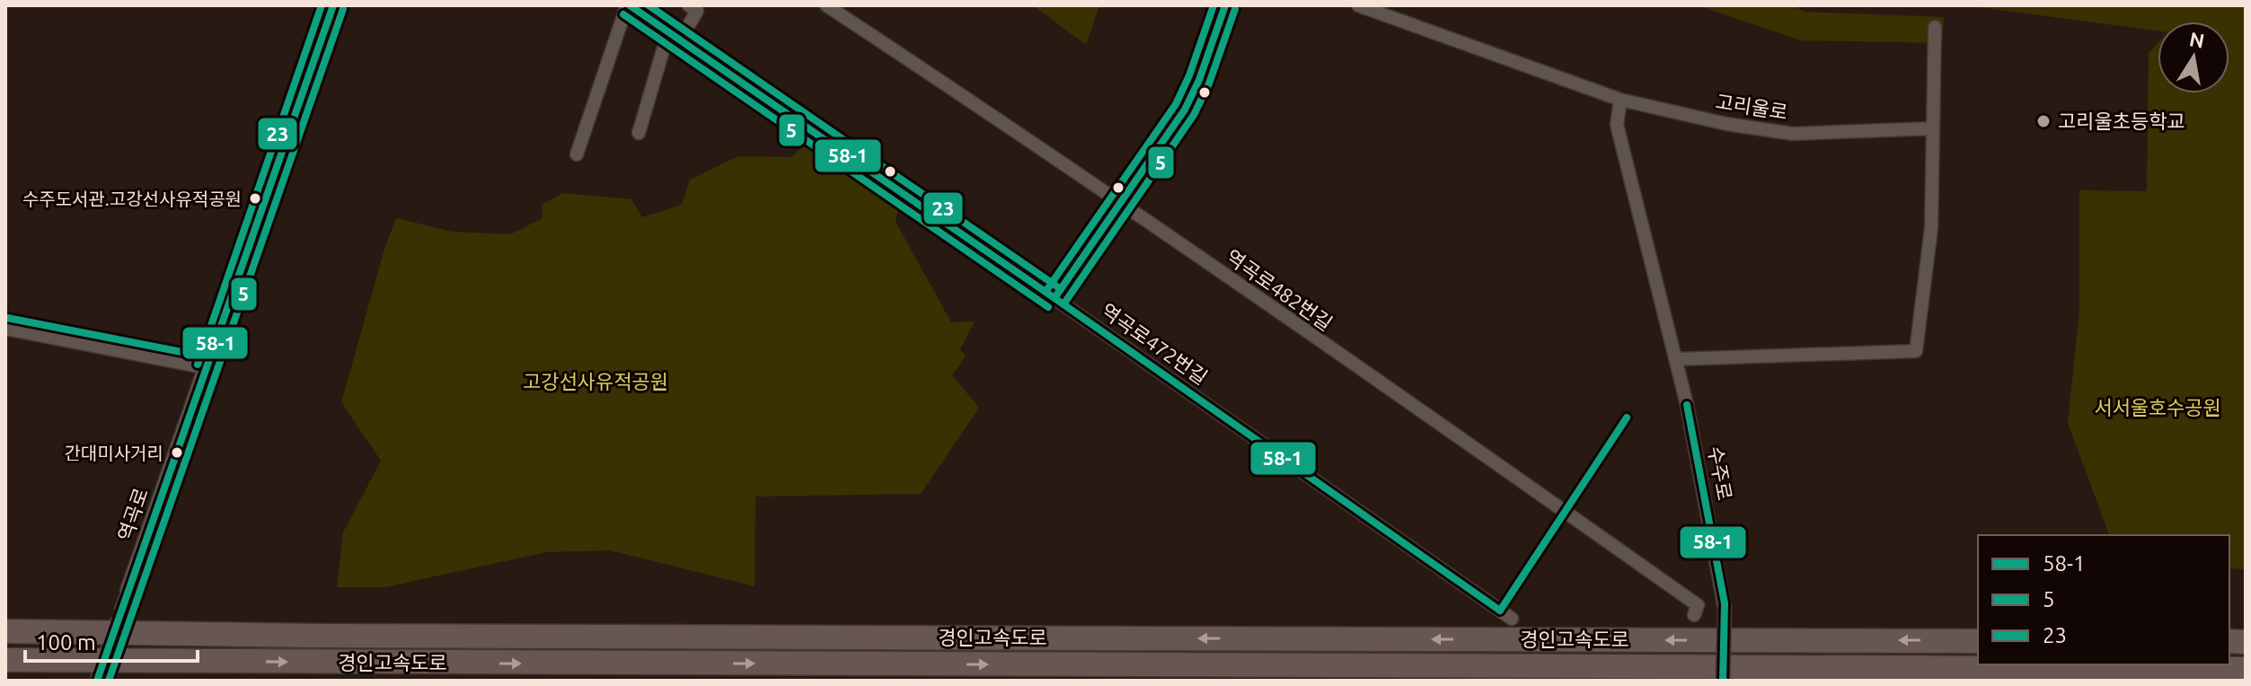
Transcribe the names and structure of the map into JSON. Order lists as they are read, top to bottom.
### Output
{
  "streets": {
    "highway": ["경인고속도로"],
    "street": [
      "고리울로",
      "역곡로482번길",
      "역곡로472번길",
      "수주로",
      "역곡로"
    ]
  },
  "crossings": [
    ["고리울로", "수주로"]
  ],
  "parks": ["고강선사유적공원", "서서울호수공원"],
  "places": ["고리울초등학교", "수주도서관.고강선사유적공원", "간대미사거리"],
  "lines": ["transit line 58-1", "transit line 23", "transit line 5"],
  "legend": ["58-1", "5", "23"],
  "scale_bar": "100 m",
  "north": "top"
}
